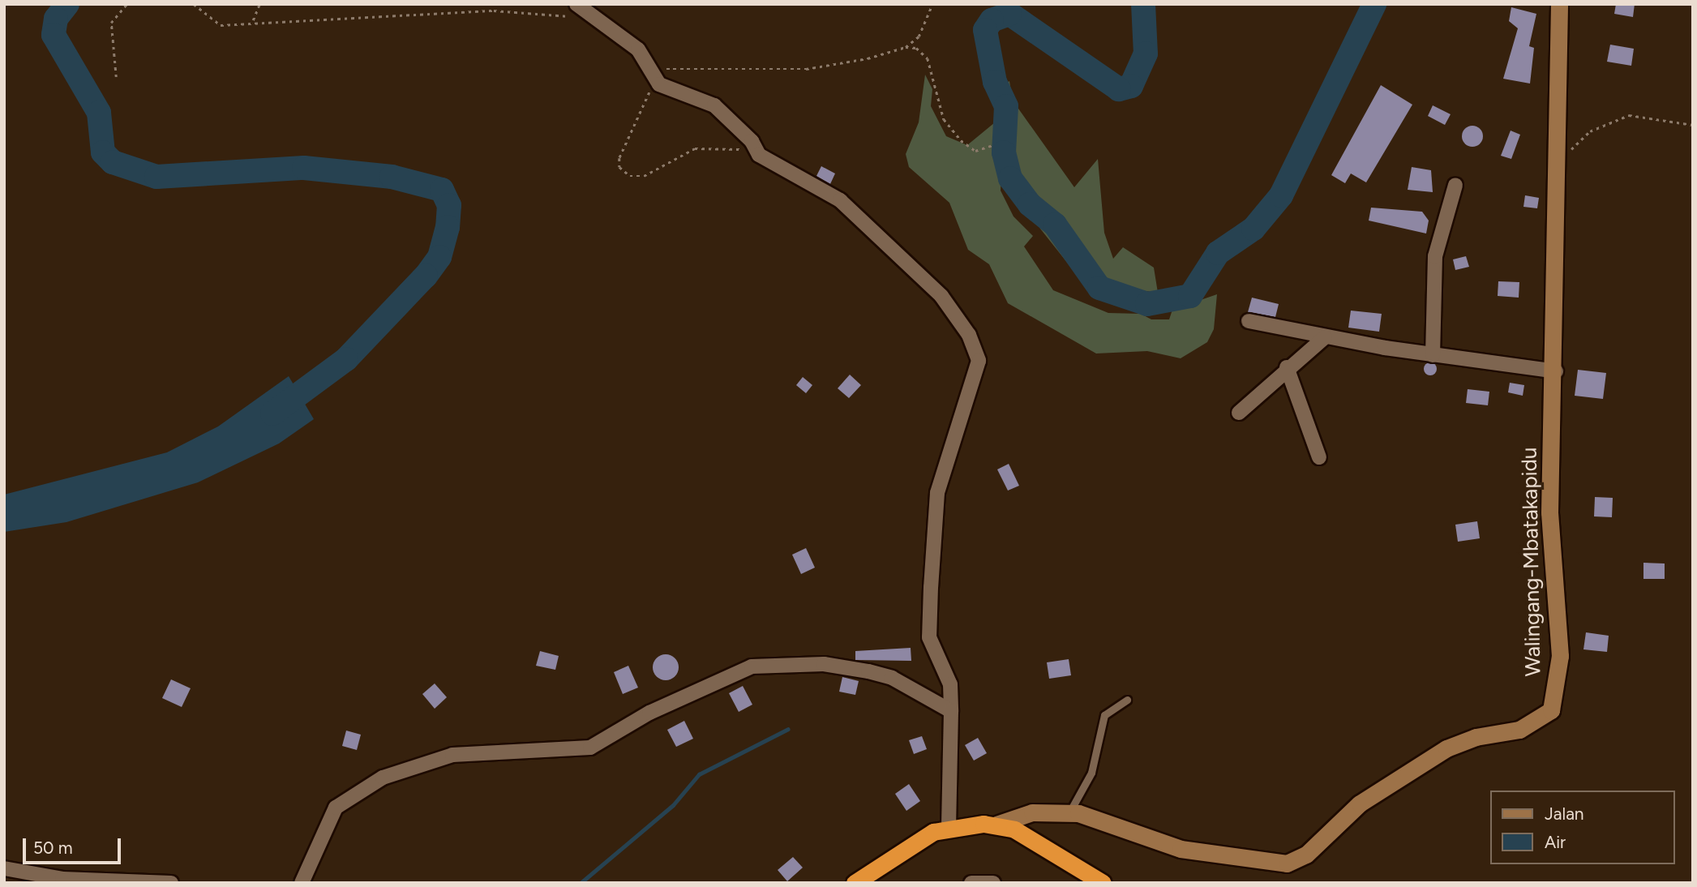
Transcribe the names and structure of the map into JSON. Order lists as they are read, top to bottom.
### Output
{
  "streets": {
    "street": ["Walingang-Mbatakapidu"]
  },
  "legend": ["Jalan", "Air"],
  "scale_bar": "50 m"
}
